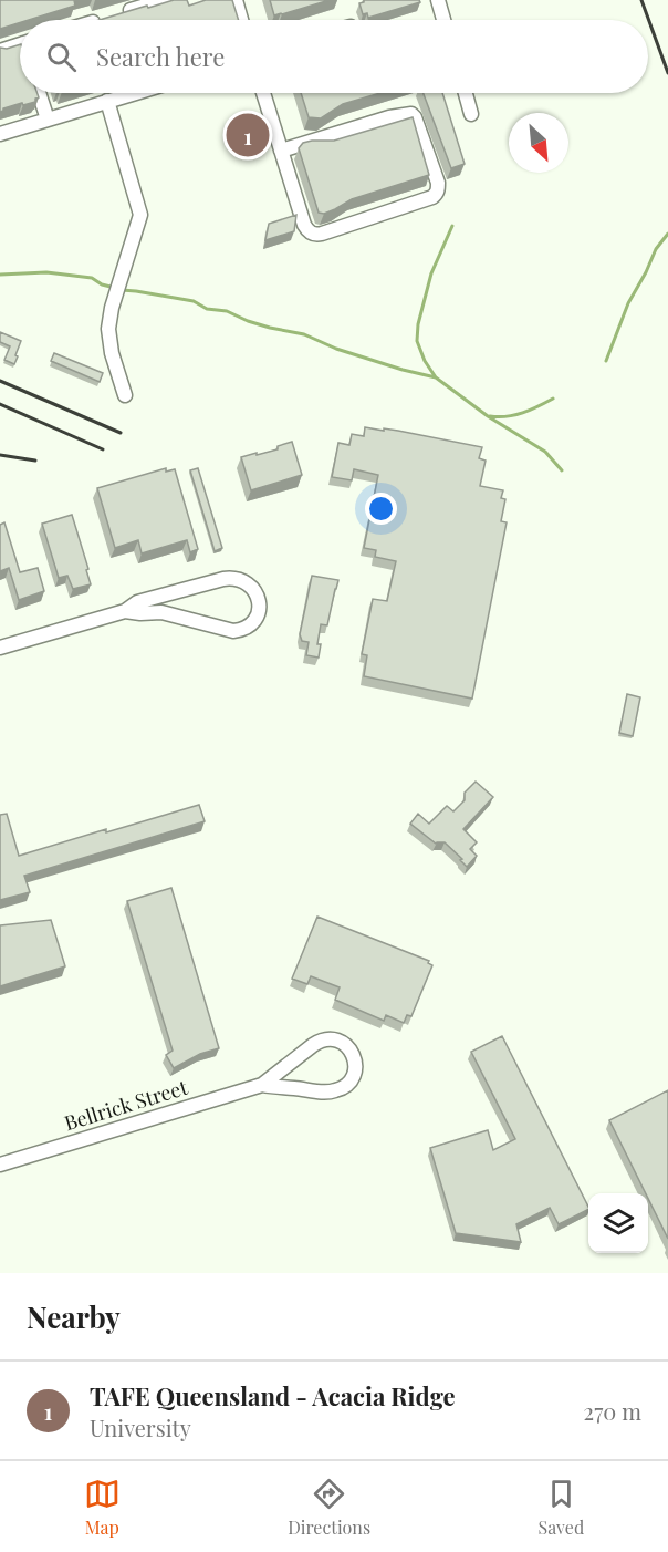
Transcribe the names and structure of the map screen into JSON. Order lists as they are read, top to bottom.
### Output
{
  "streets": {
    "street": ["Bellrick Street"]
  },
  "north": "bottom right",
  "page": {
    "search": "Search here",
    "pins": "1",
    "heading": "Nearby",
    "list": [
      {
        "mark": "1",
        "name": "TAFE Queensland - Acacia Ridge",
        "note": "University",
        "value": "270 m"
      }
    ],
    "nav": ["Map", "Directions", "Saved"]
  }
}
